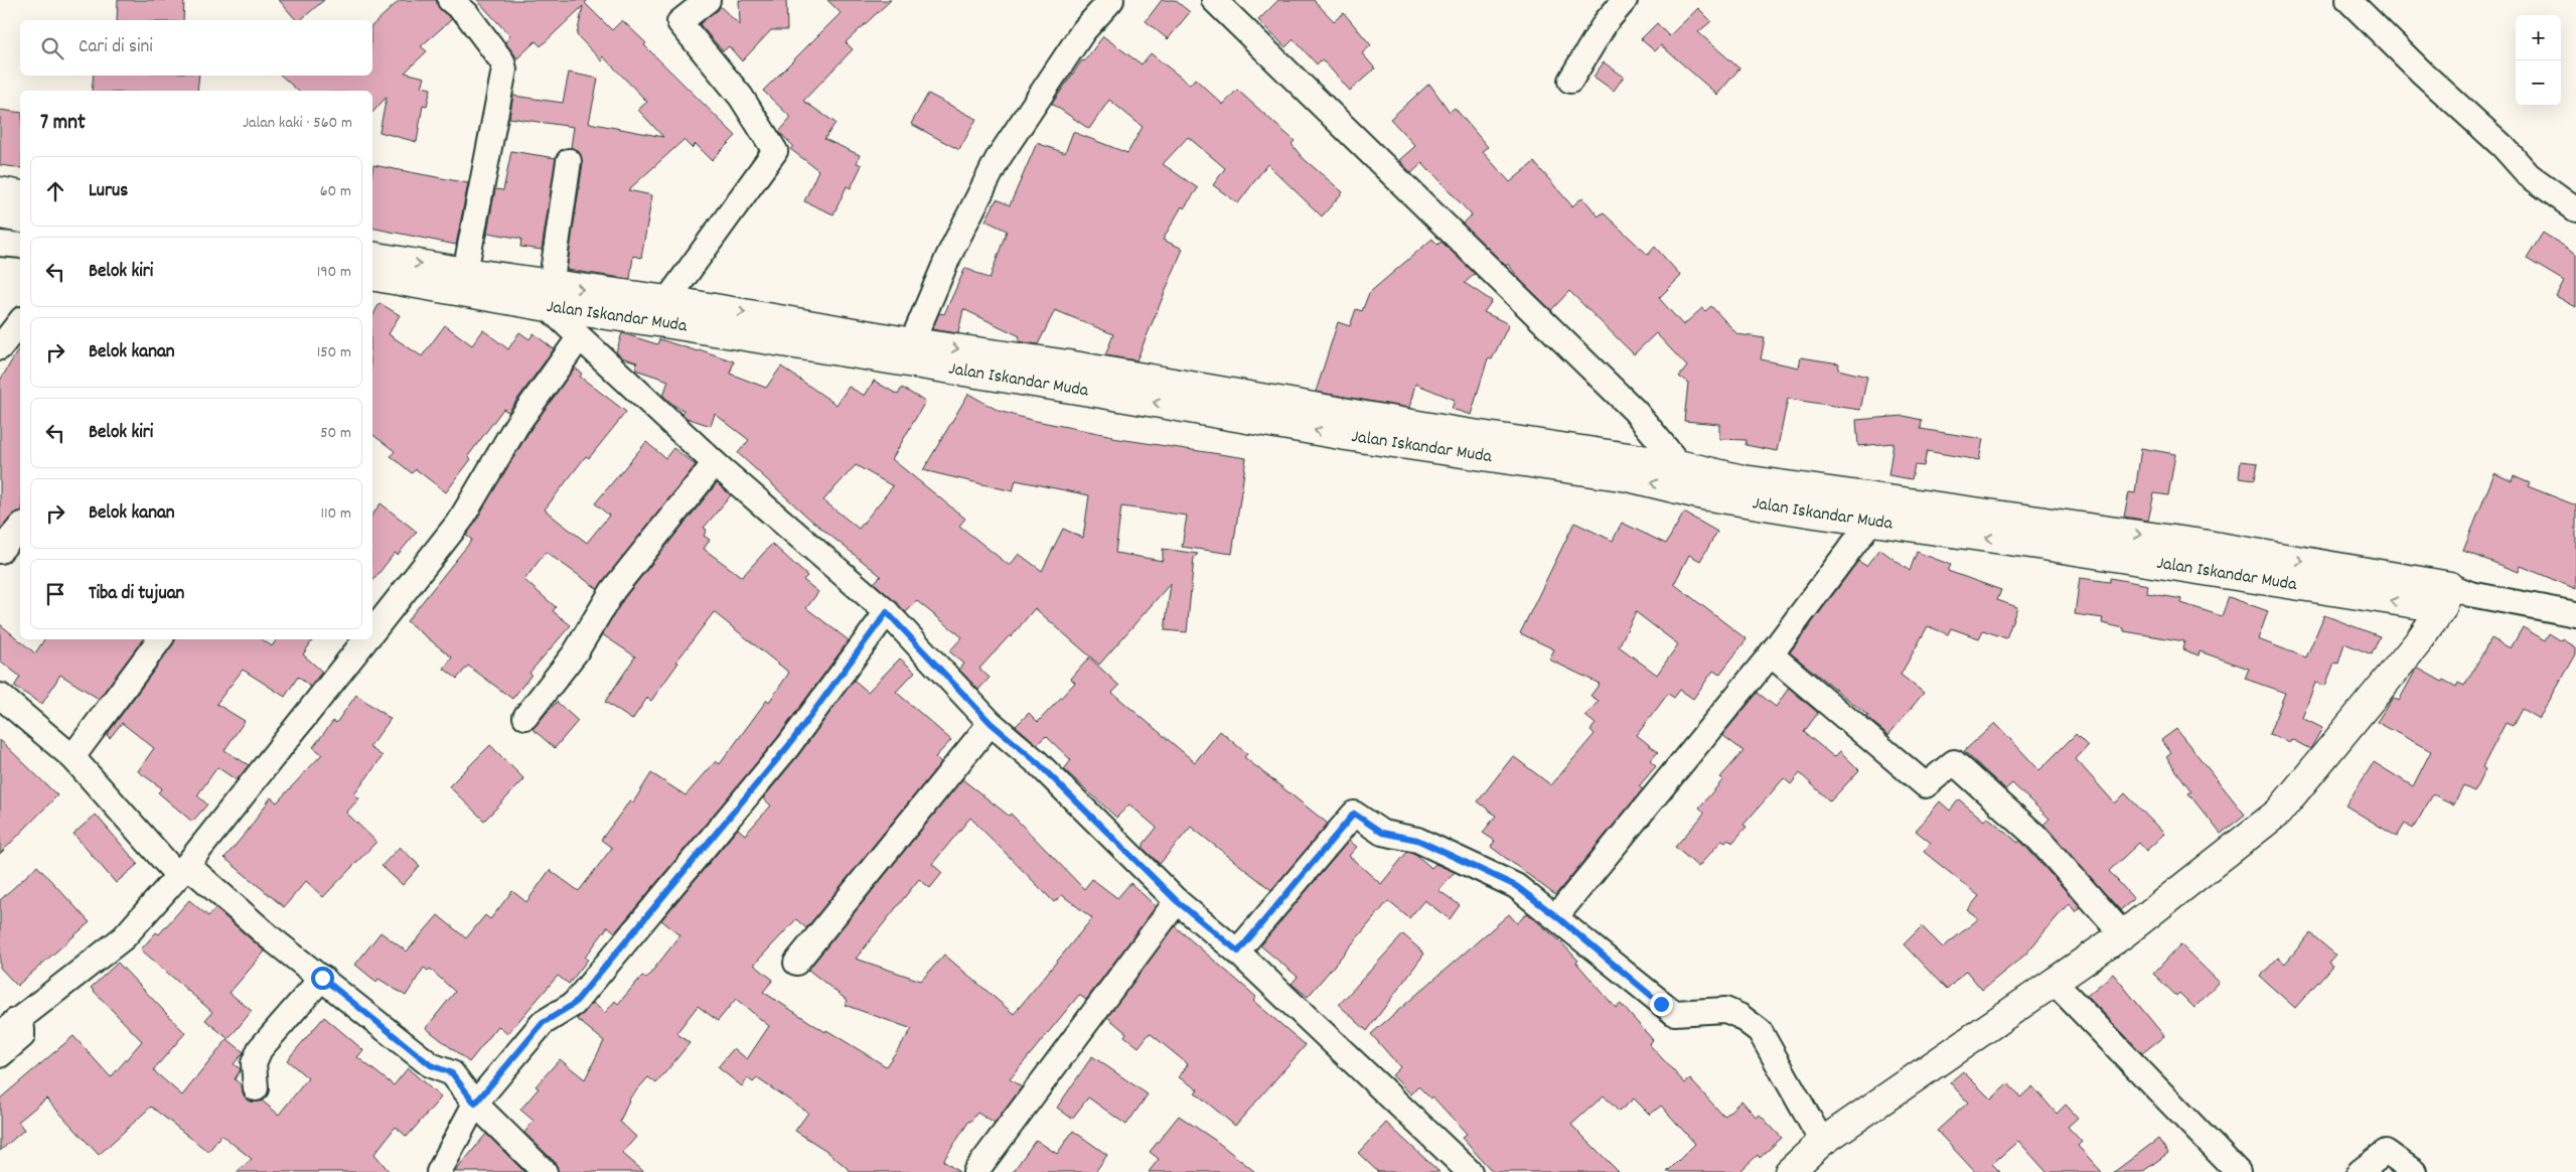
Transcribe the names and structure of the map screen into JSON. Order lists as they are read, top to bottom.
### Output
{
  "streets": {
    "highway": ["Jalan Iskandar Muda"]
  },
  "page": {
    "map_buttons": ["+", "−"],
    "search": "Cari di sini",
    "heading": ["7 mnt", "Jalan kaki · 560 m"],
    "list": [
      ["Lurus", "60 m"],
      ["Belok kiri", "190 m"],
      ["Belok kanan", "150 m"],
      ["Belok kiri", "50 m"],
      ["Belok kanan", "110 m"],
      "Tiba di tujuan"
    ]
  }
}
